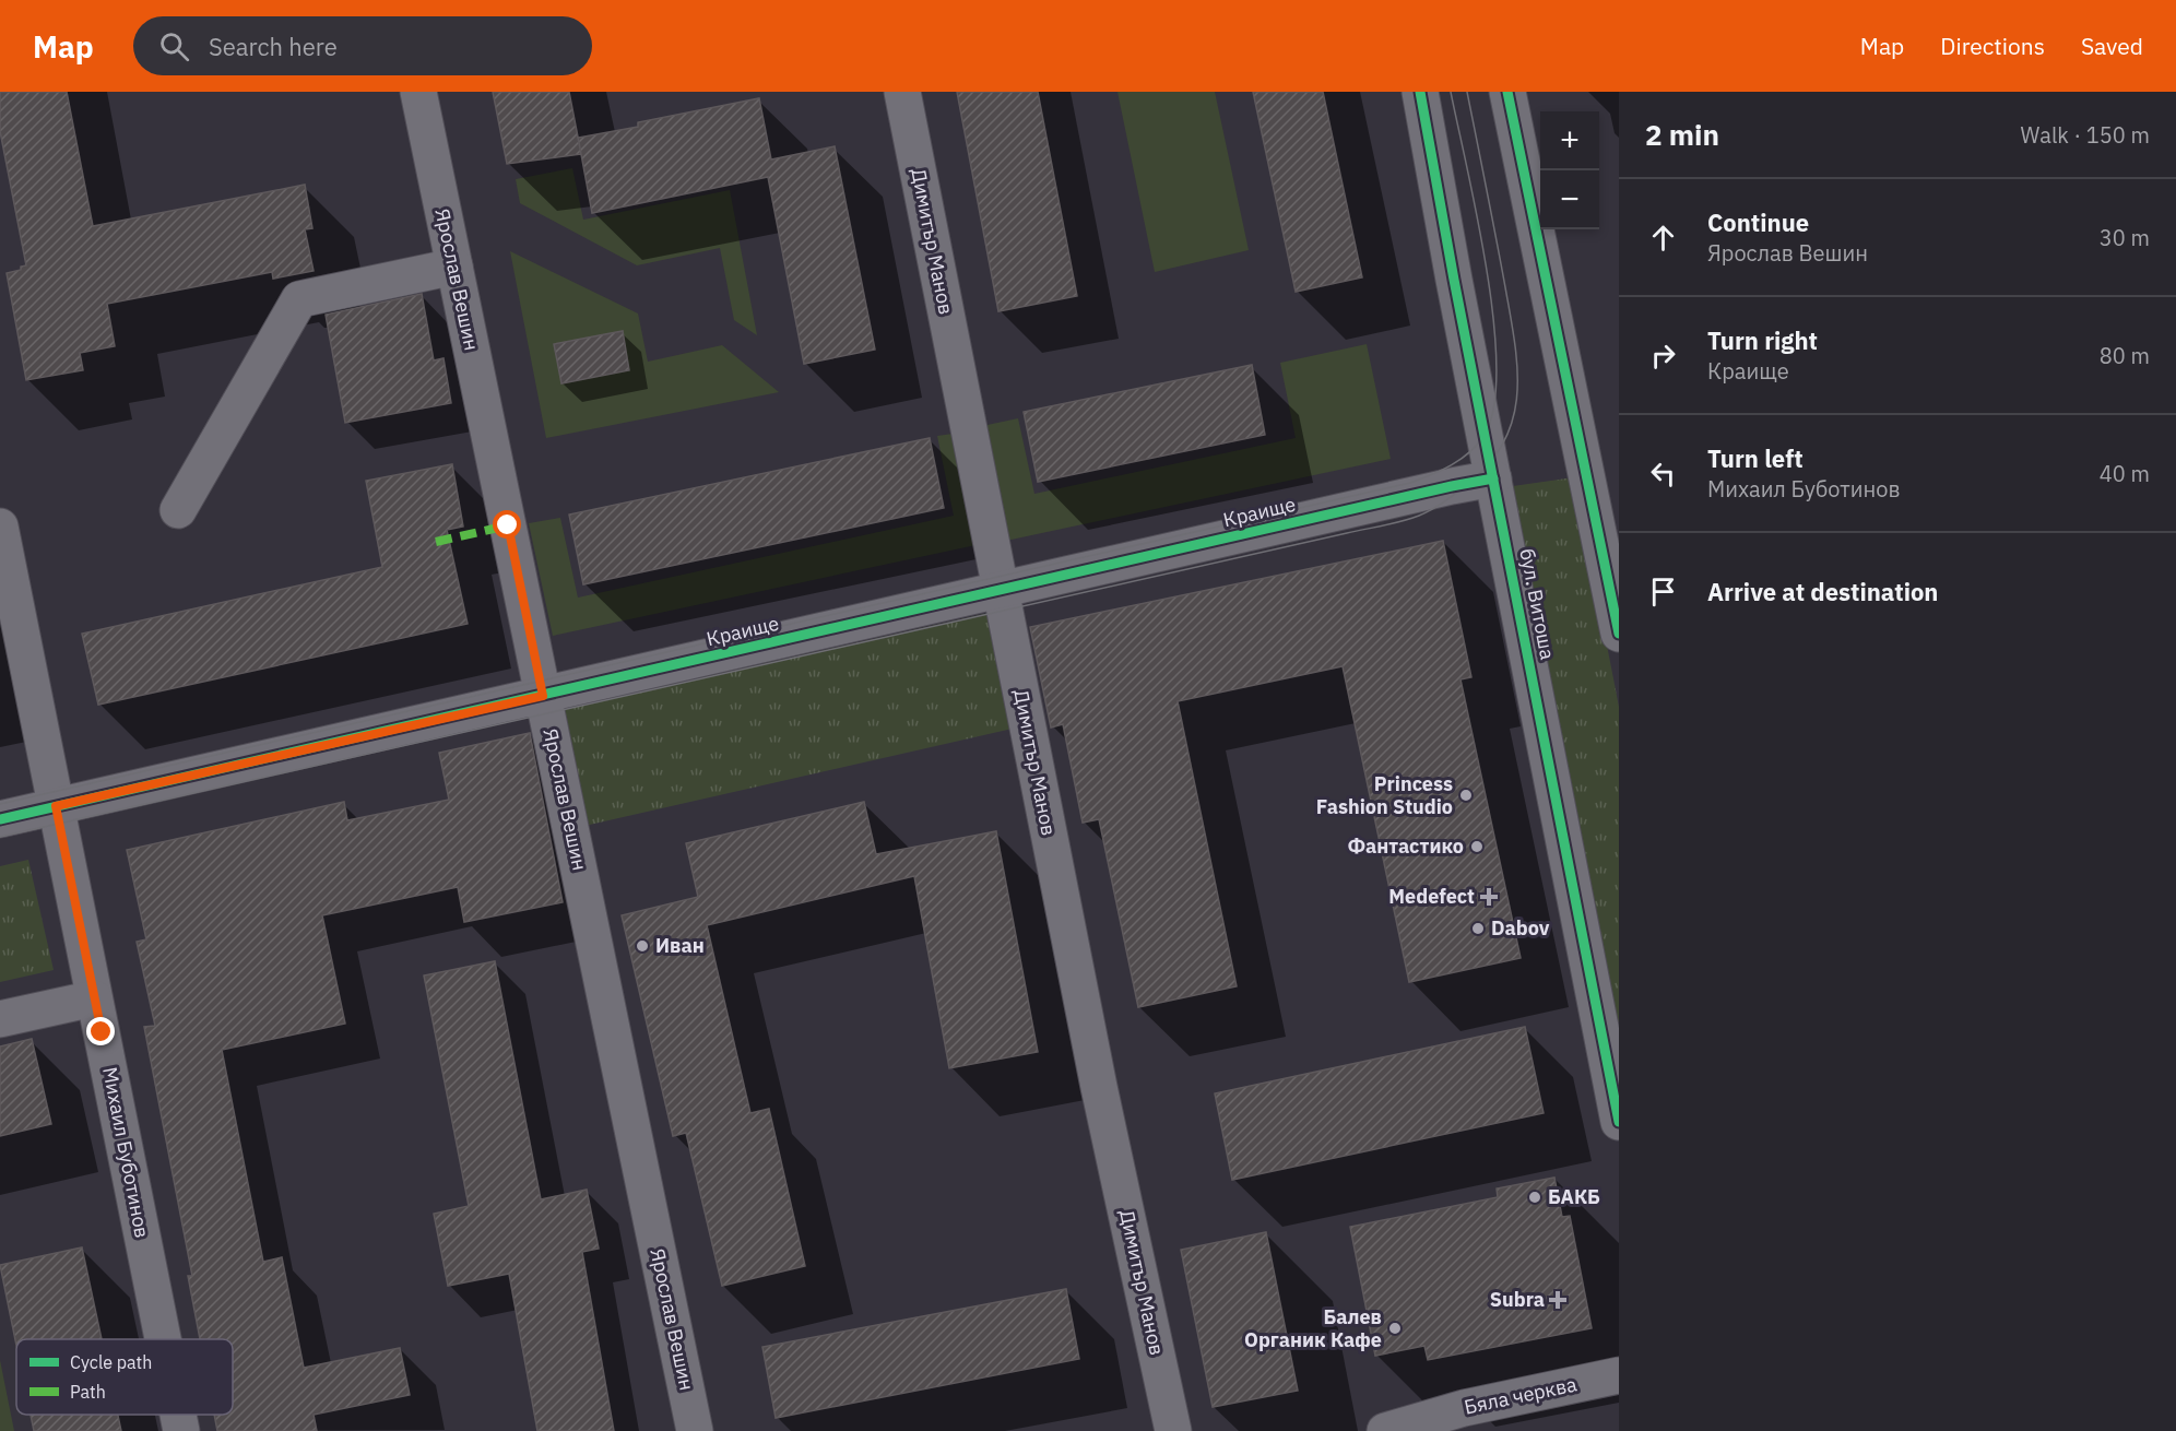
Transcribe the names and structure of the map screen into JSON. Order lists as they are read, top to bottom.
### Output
{
  "streets": {
    "street": [
      "Димитър Манов",
      "Ярослав Вешин",
      "Краище",
      "бул. Витоша",
      "Михаил Буботинов",
      "Бяла черква"
    ]
  },
  "crossings": [
    ["Димитър Манов", "Краище"],
    ["Ярослав Вешин", "Краище"],
    ["Краище", "бул. Витоша"],
    ["Краище", "Михаил Буботинов"]
  ],
  "places": {
    "other": [
      "Princess Fashion Studio",
      "Фантастико",
      "Dabov",
      "Иван",
      "БАКБ",
      "Балев Органик Кафе"
    ],
    "health": ["Medefect", "Subra"]
  },
  "legend": ["Cycle path", "Path"],
  "page": {
    "header": "Map",
    "search": "Search here",
    "nav": ["Map", "Directions", "Saved"],
    "heading": ["2 min", "Walk · 150 m"],
    "map_buttons": ["+", "−"],
    "list": [
      ["Continue", "Ярослав Вешин", "30 m"],
      ["Turn right", "Краище", "80 m"],
      ["Turn left", "Михаил Буботинов", "40 m"],
      "Arrive at destination"
    ]
  }
}
